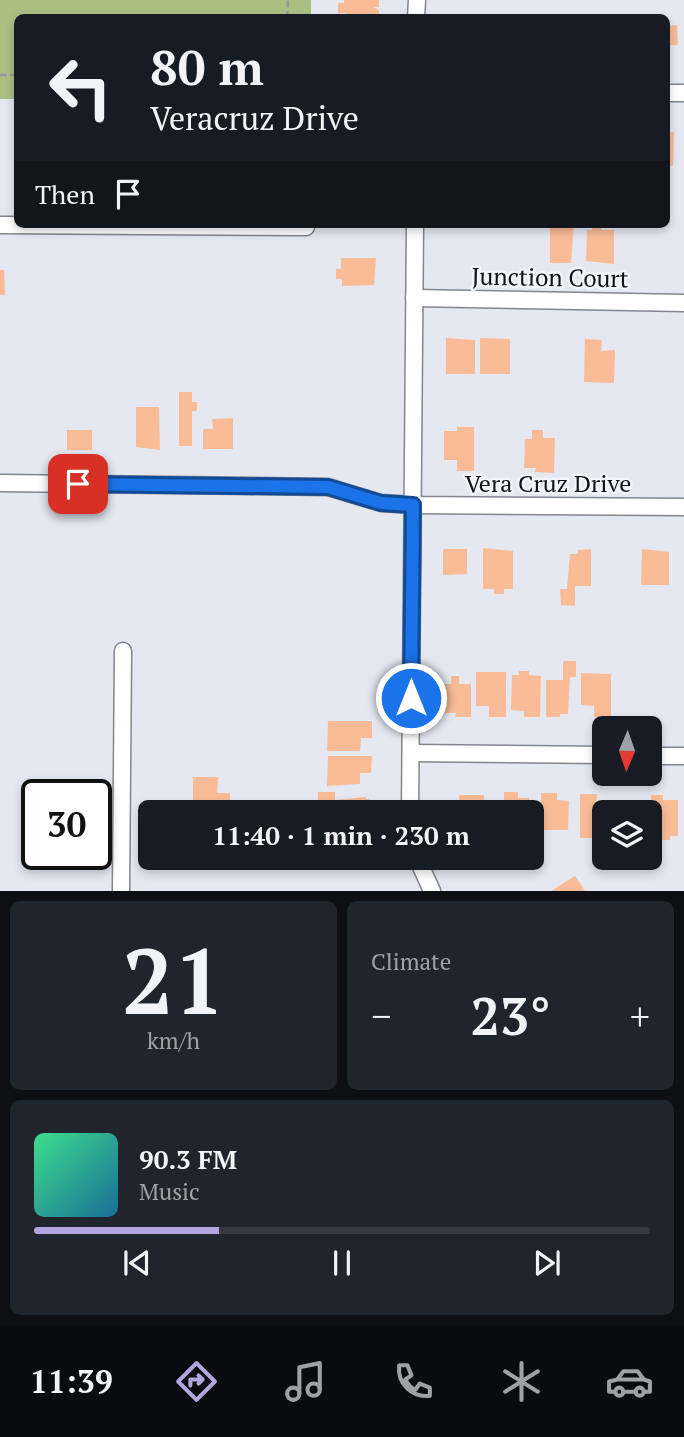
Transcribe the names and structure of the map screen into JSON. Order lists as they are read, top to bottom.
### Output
{
  "streets": {
    "street": ["Junction Court", "Vera Cruz Drive"]
  },
  "north": "bottom",
  "page": {
    "turn": ["80 m", "Veracruz Drive"],
    "then": "Then",
    "limit": "30",
    "trip": "11:40 · 1 min · 230 m",
    "tile": [
      ["21", "km/h"],
      "Climate"
    ],
    "heat": ["−", "23°", "+"],
    "song": ["90.3 FM", "Music"],
    "tabs": "11:39"
  }
}
